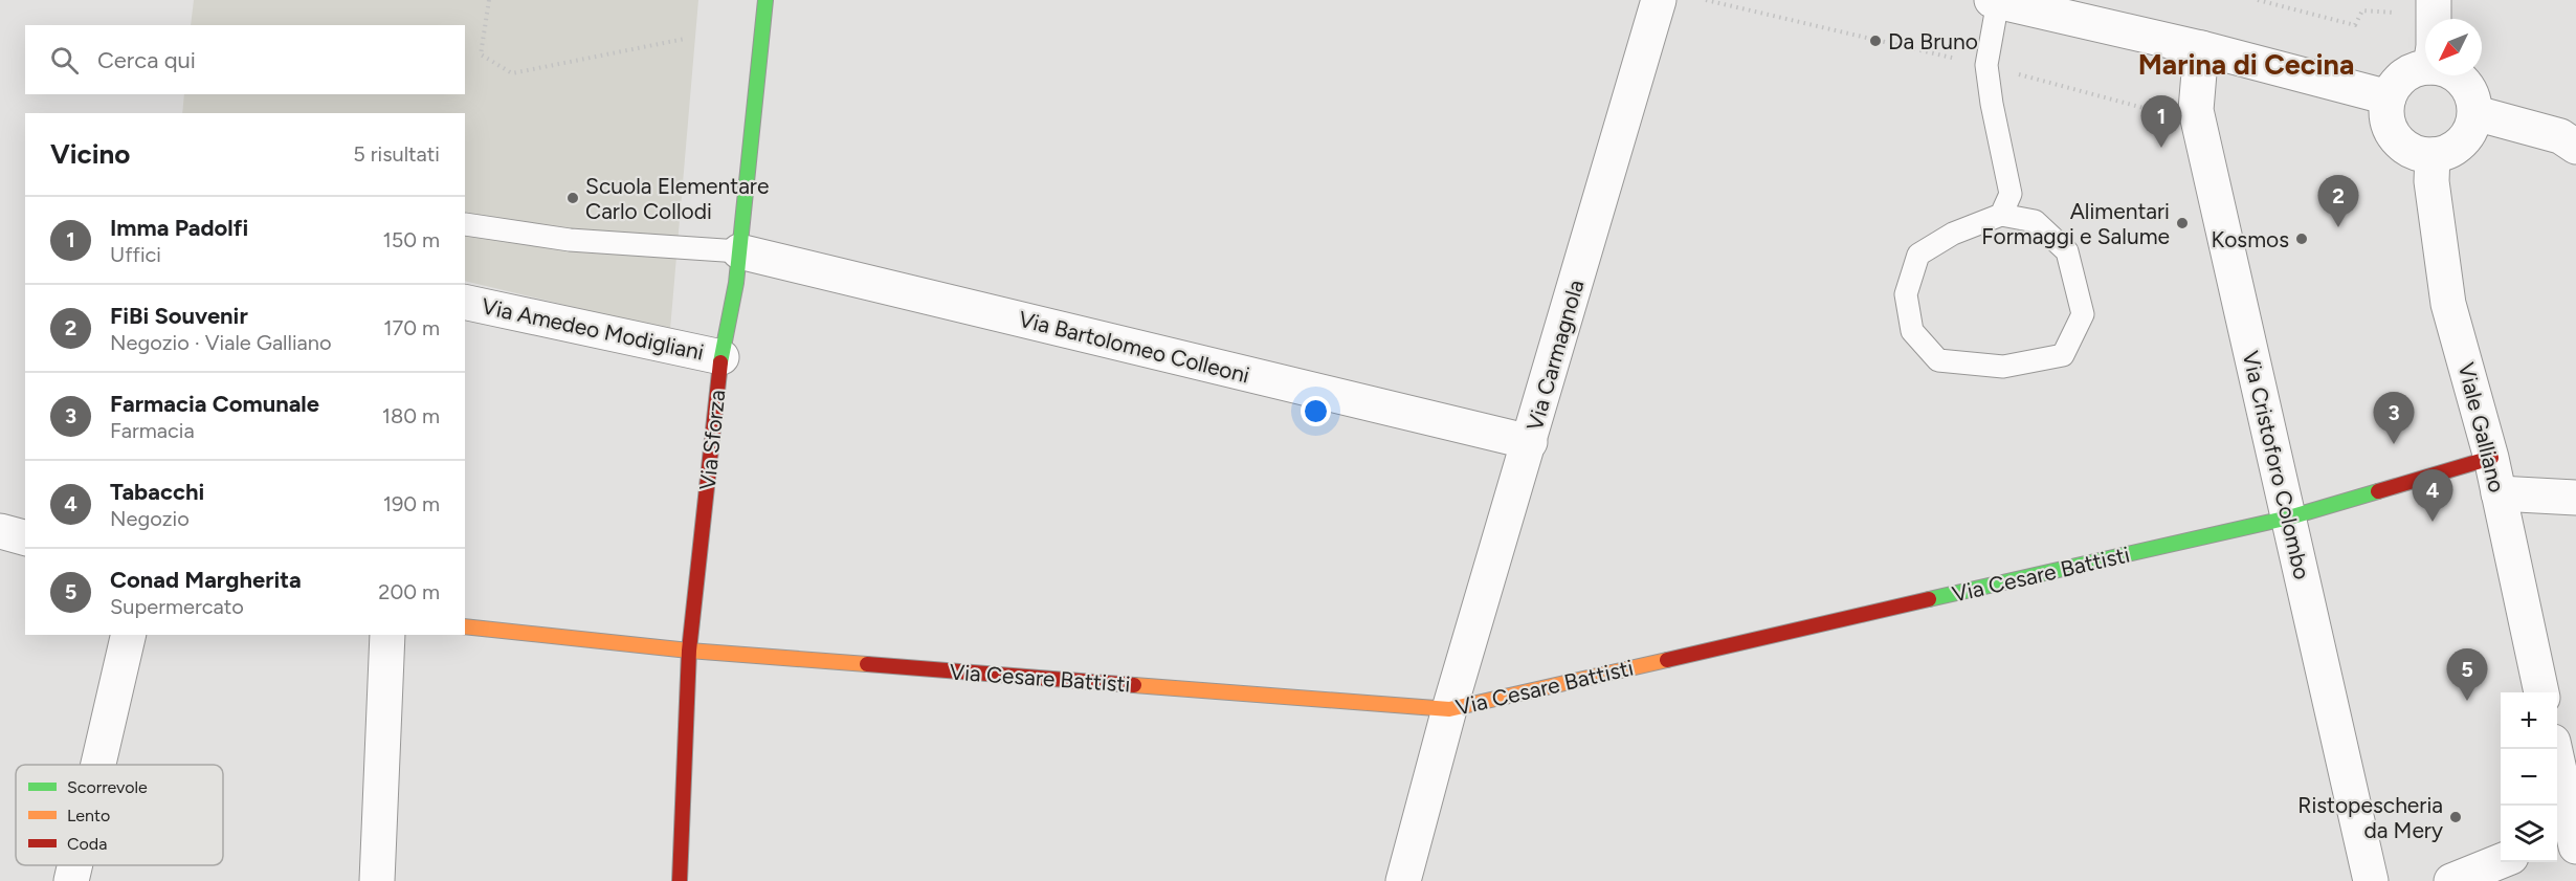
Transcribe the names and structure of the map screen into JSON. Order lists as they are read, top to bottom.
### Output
{
  "streets": {
    "street": [
      "Via Amedeo Modigliani",
      "Via Bartolomeo Colleoni",
      "Via Carmagnola",
      "Viale Galliano",
      "Via Sforza",
      "Via Cristoforo Colombo",
      "Via Cesare Battisti"
    ]
  },
  "crossings": [
    ["Via Amedeo Modigliani", "Via Sforza"],
    ["Via Bartolomeo Colleoni", "Via Carmagnola"],
    ["Via Bartolomeo Colleoni", "Via Sforza"],
    ["Via Carmagnola", "Via Cesare Battisti"],
    ["Viale Galliano", "Via Cesare Battisti"],
    ["Via Sforza", "Via Cesare Battisti"],
    ["Via Cristoforo Colombo", "Via Cesare Battisti"]
  ],
  "districts": ["Marina di Cecina"],
  "places": [
    "Da Bruno",
    "Scuola Elementare Carlo Collodi",
    "Alimentari Formaggi e Salume",
    "Kosmos",
    "Ristopescheria da Mery"
  ],
  "legend": ["Scorrevole", "Lento", "Coda"],
  "north": "bottom left",
  "page": {
    "search": "Cerca qui",
    "pins": [
      "1",
      "2",
      "3",
      "4",
      "5"
    ],
    "heading": ["Vicino", "5 risultati"],
    "list": [
      {
        "mark": "1",
        "name": "Imma Padolfi",
        "note": "Uffici",
        "value": "150 m"
      },
      {
        "mark": "2",
        "name": "FiBi Souvenir",
        "note": "Negozio · Viale Galliano",
        "value": "170 m"
      },
      {
        "mark": "3",
        "name": "Farmacia Comunale",
        "note": "Farmacia",
        "value": "180 m"
      },
      {
        "mark": "4",
        "name": "Tabacchi",
        "note": "Negozio",
        "value": "190 m"
      },
      {
        "mark": "5",
        "name": "Conad Margherita",
        "note": "Supermercato",
        "value": "200 m"
      }
    ],
    "map_buttons": ["+", "−"]
  }
}
